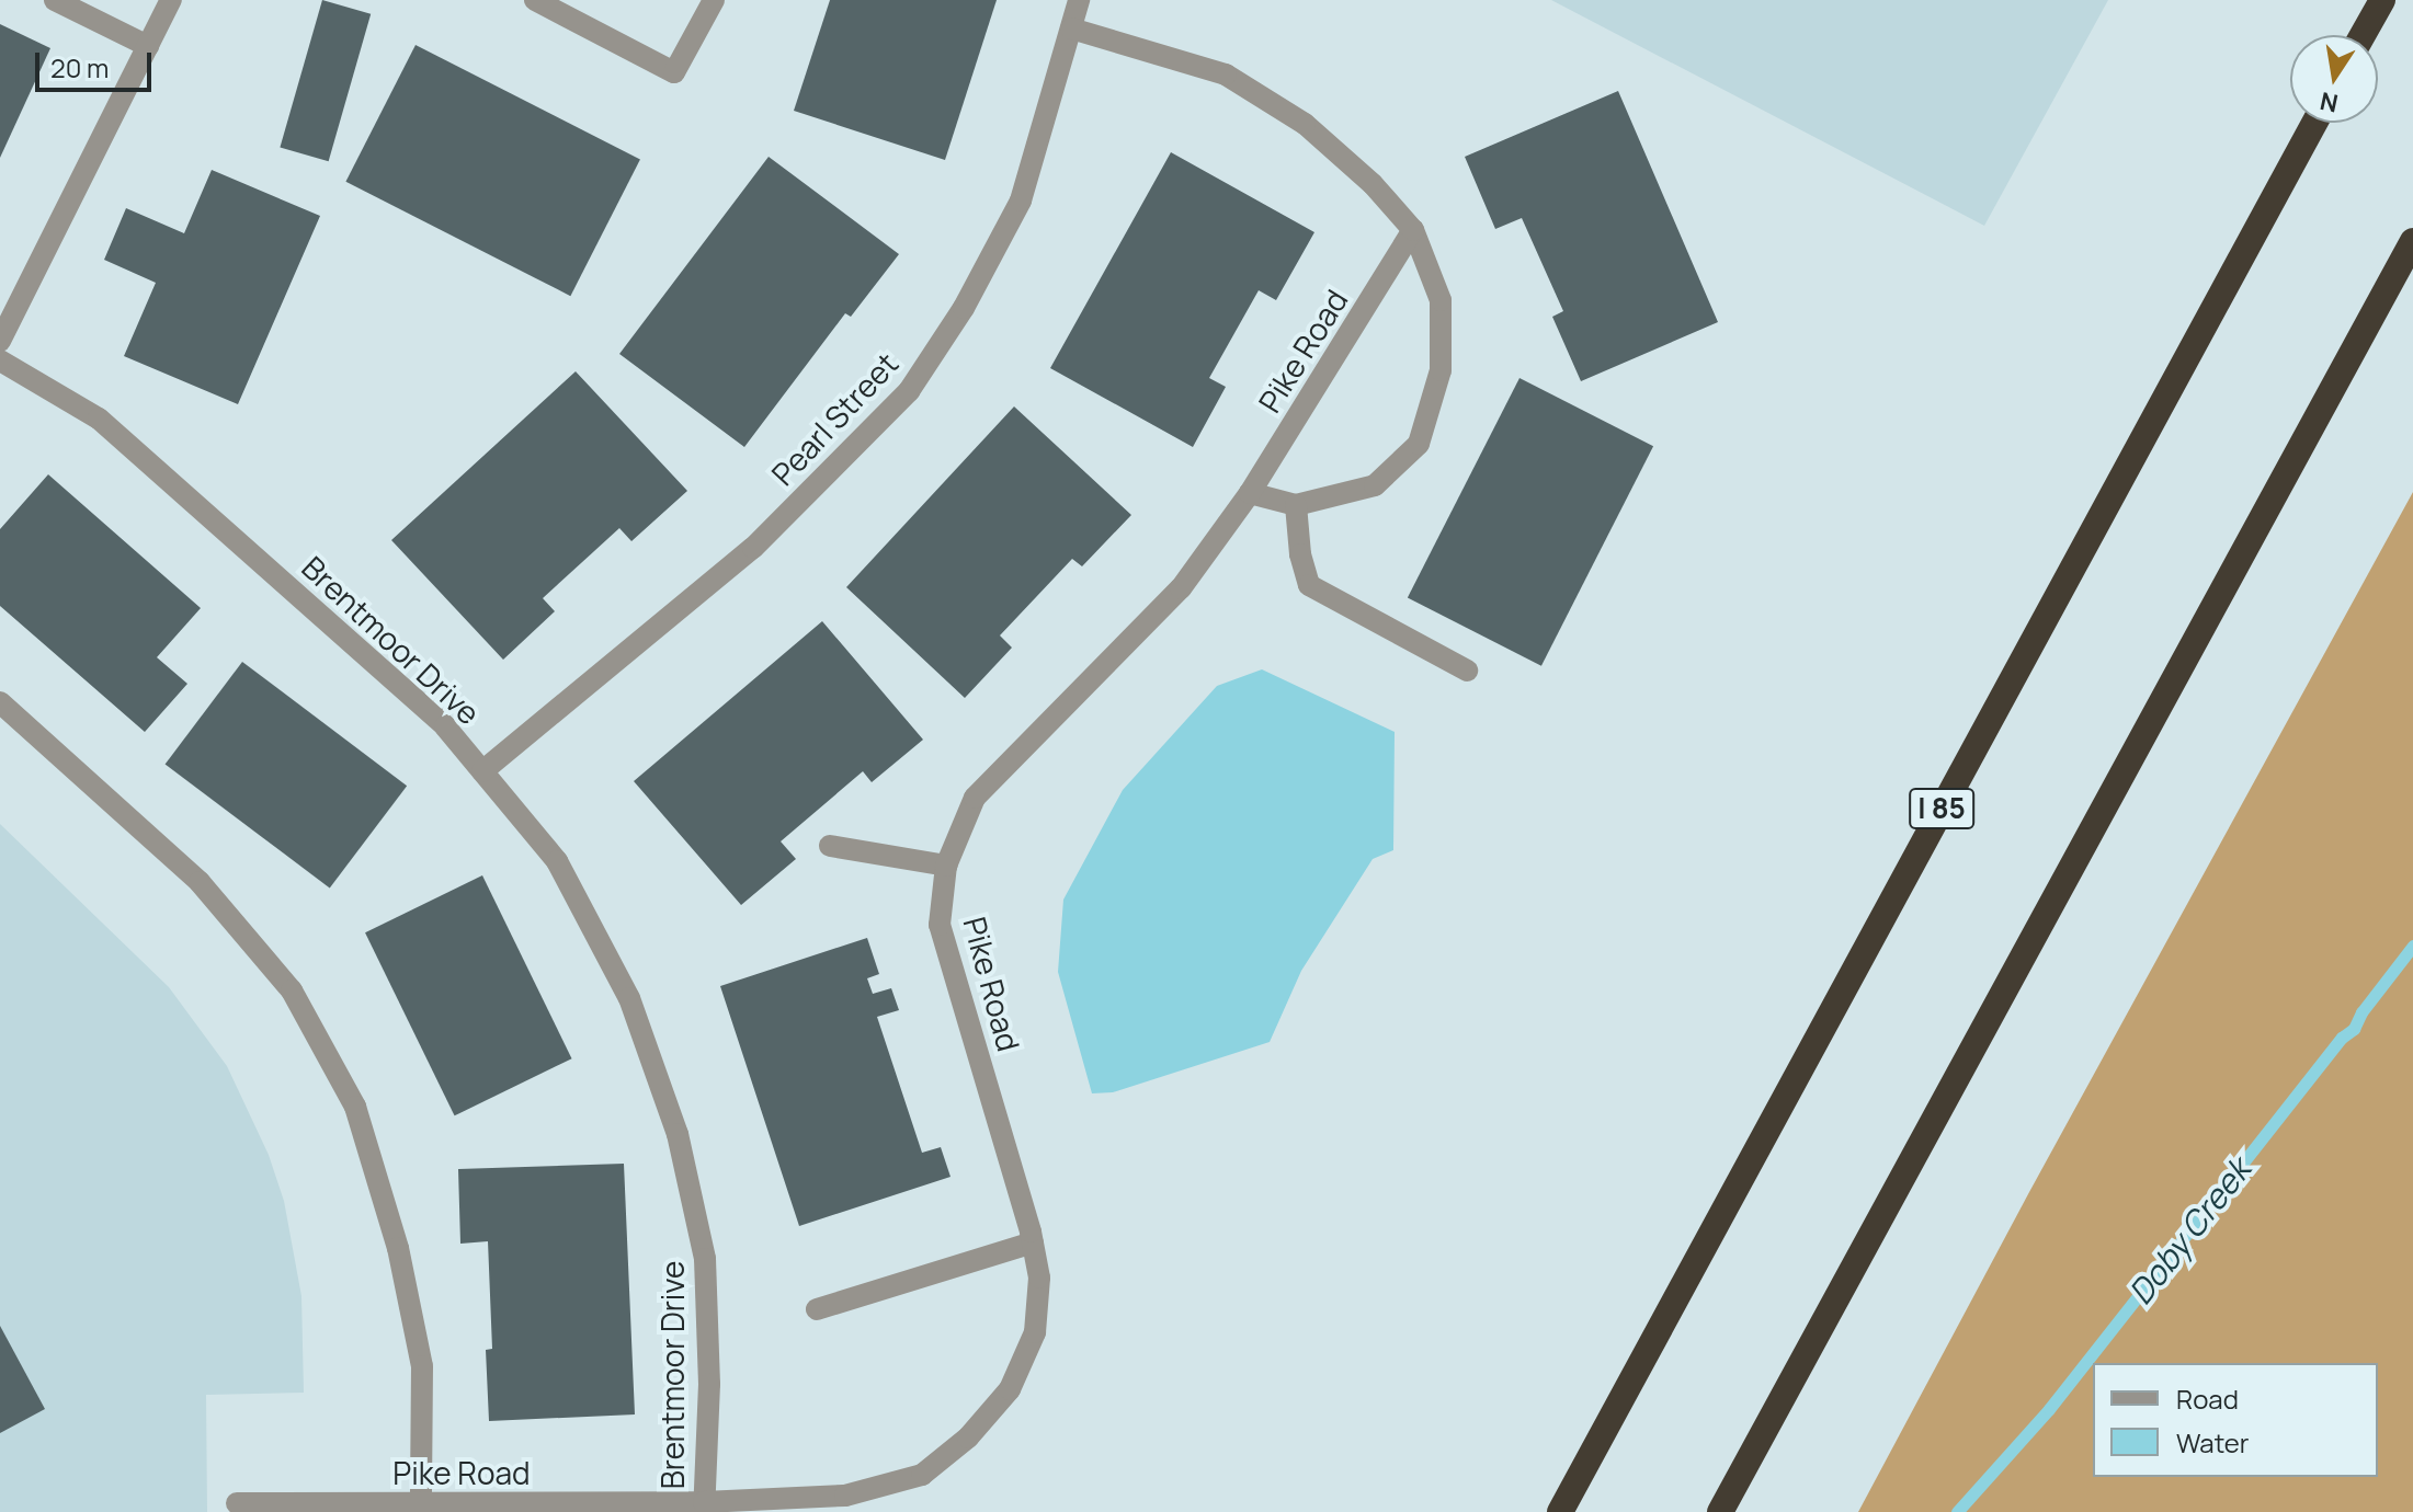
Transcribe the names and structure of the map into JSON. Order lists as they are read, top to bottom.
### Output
{
  "streets": {
    "highway": ["I 85"],
    "street": ["Pike Road", "Pearl Street", "Brentmoor Drive"]
  },
  "crossings": [
    ["Pike Road", "Brentmoor Drive"],
    ["Pearl Street", "Brentmoor Drive"]
  ],
  "water": ["Doby Creek"],
  "legend": ["Road", "Water"],
  "scale_bar": "20 m",
  "north": "bottom"
}
